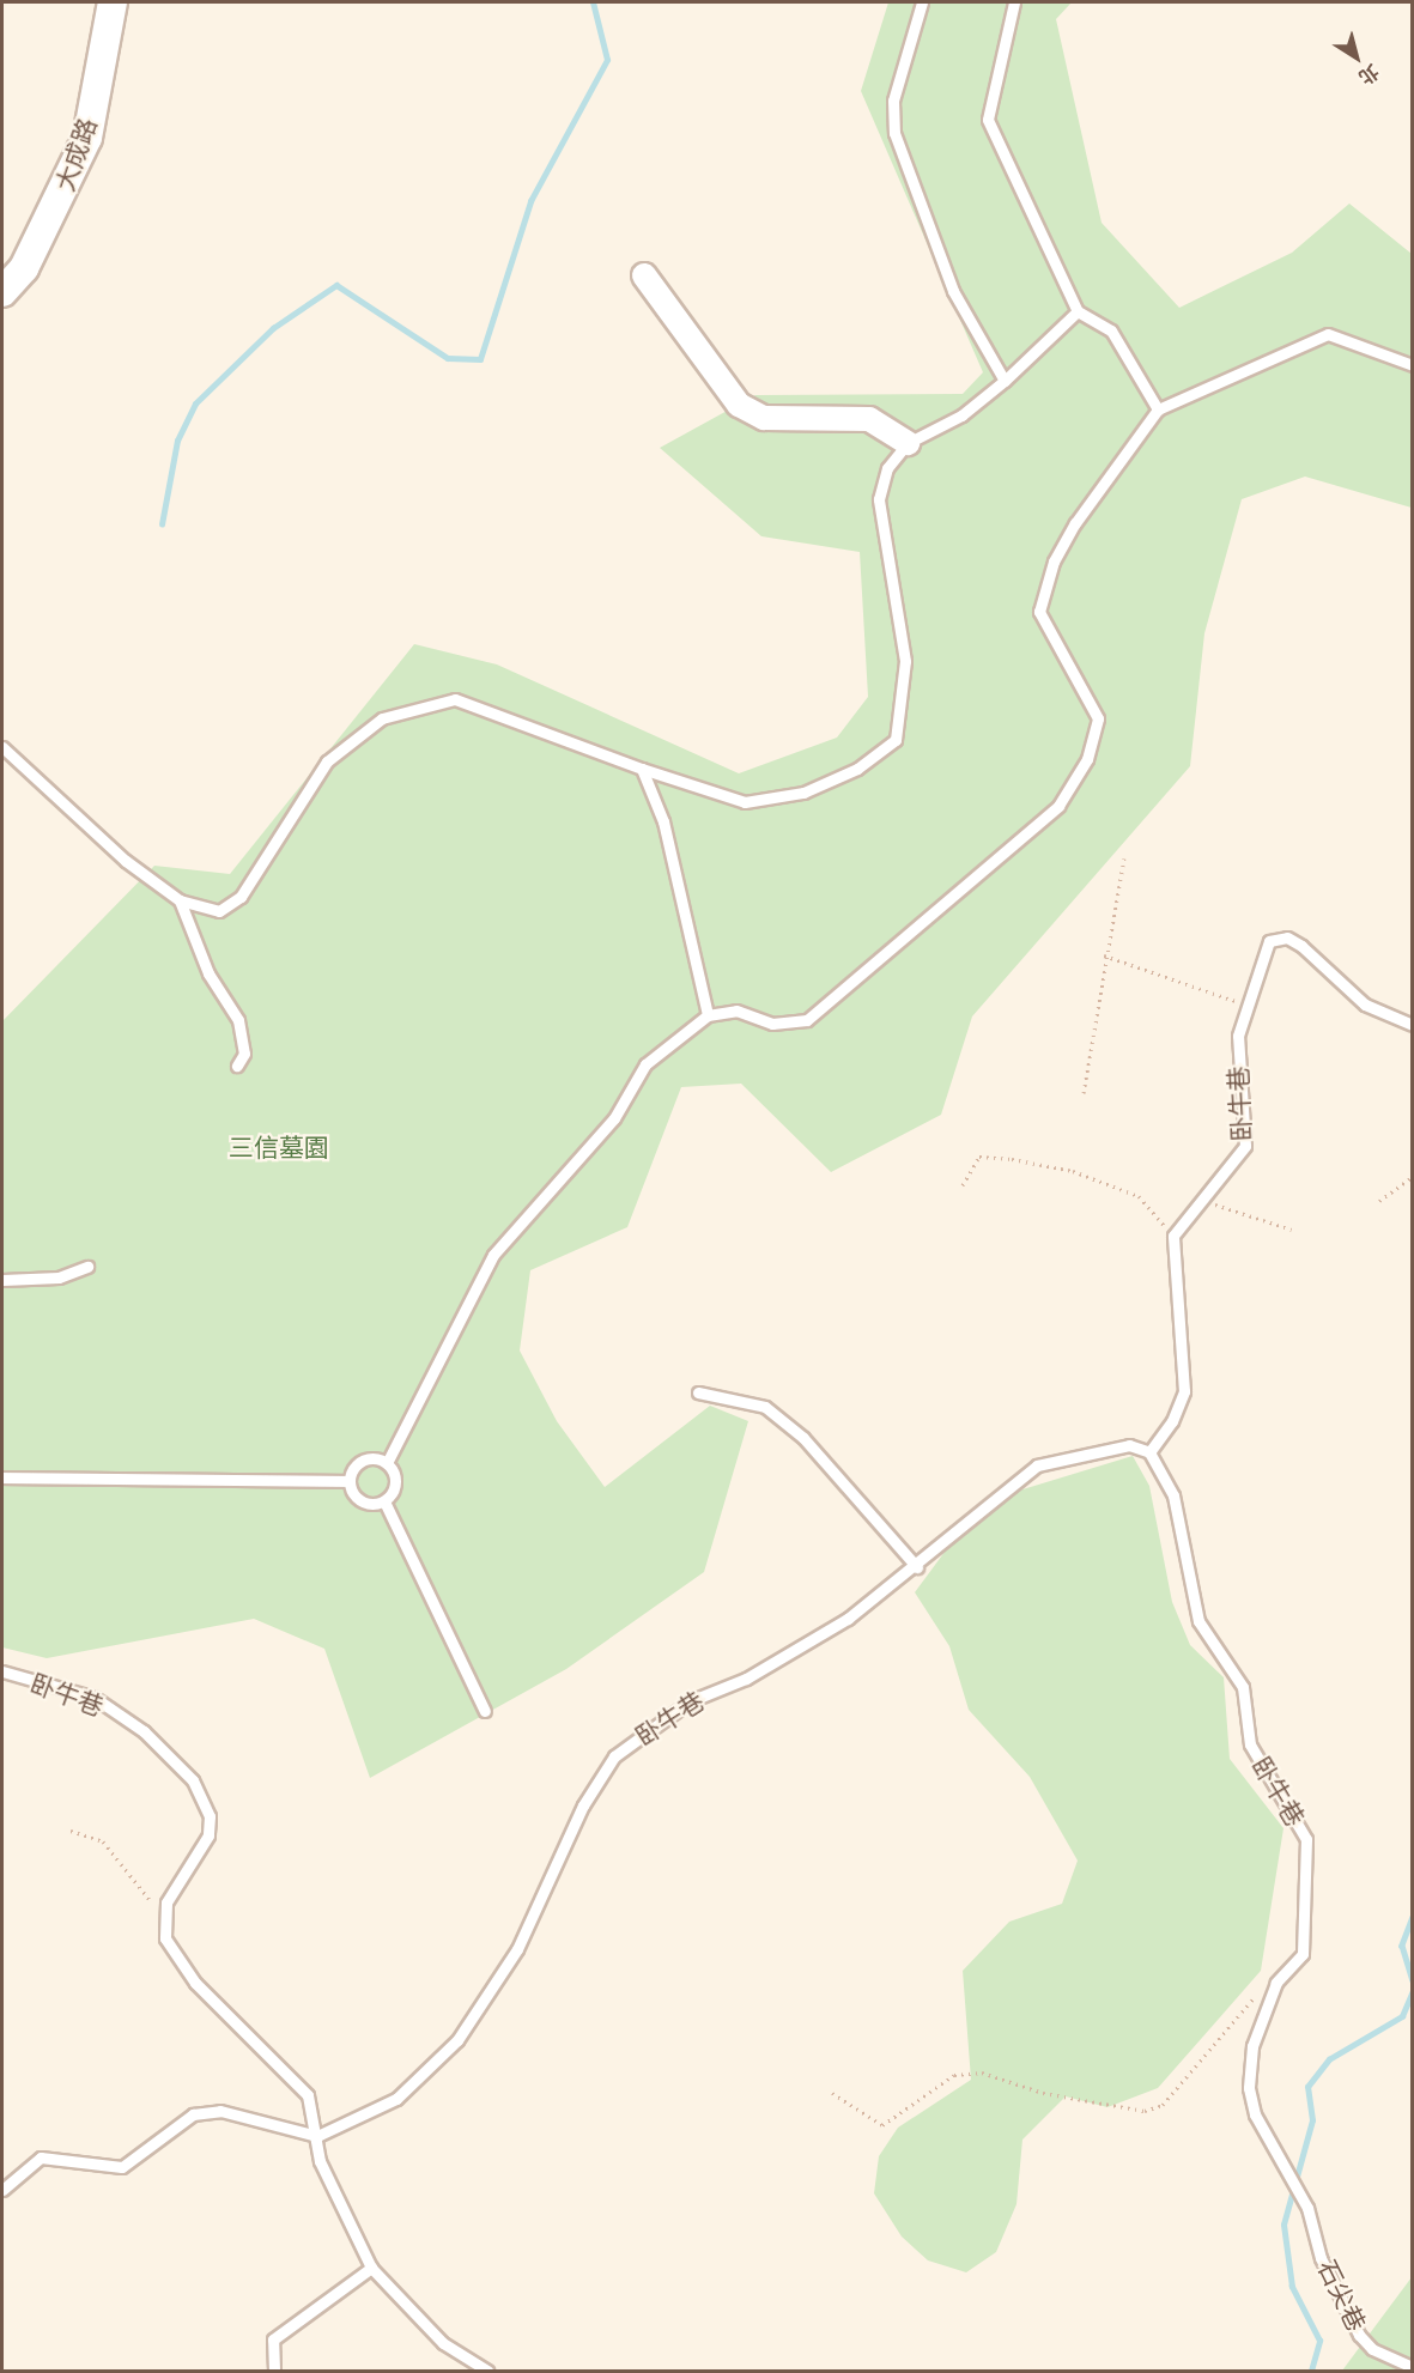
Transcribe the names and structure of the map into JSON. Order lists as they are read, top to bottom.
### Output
{
  "streets": {
    "street": ["大成路"],
    "lane": ["卧牛巷", "石尖巷"]
  },
  "crossings": [
    ["卧牛巷", "石尖巷"]
  ],
  "parks": ["三信墓園"],
  "north": "bottom right"
}
